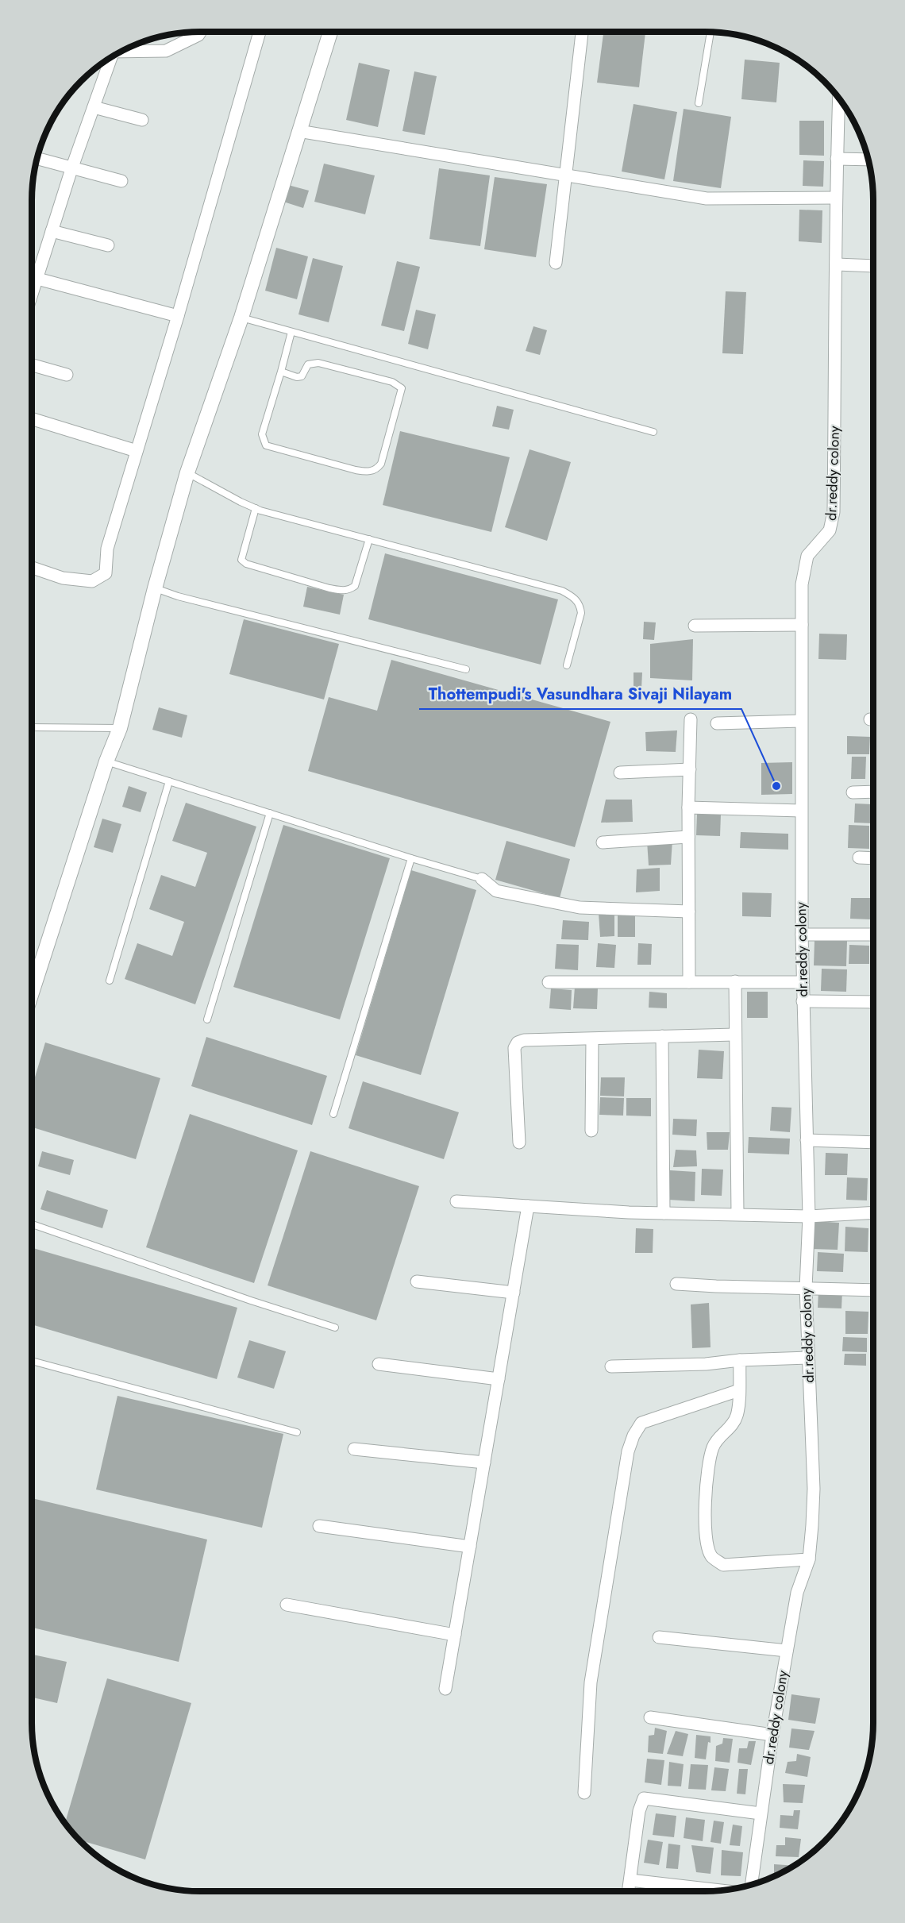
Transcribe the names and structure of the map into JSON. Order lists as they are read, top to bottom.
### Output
{
  "streets": {
    "street": ["dr.reddy colony"]
  },
  "places": ["Thottempudi's Vasundhara Sivaji Nilayam"]
}
